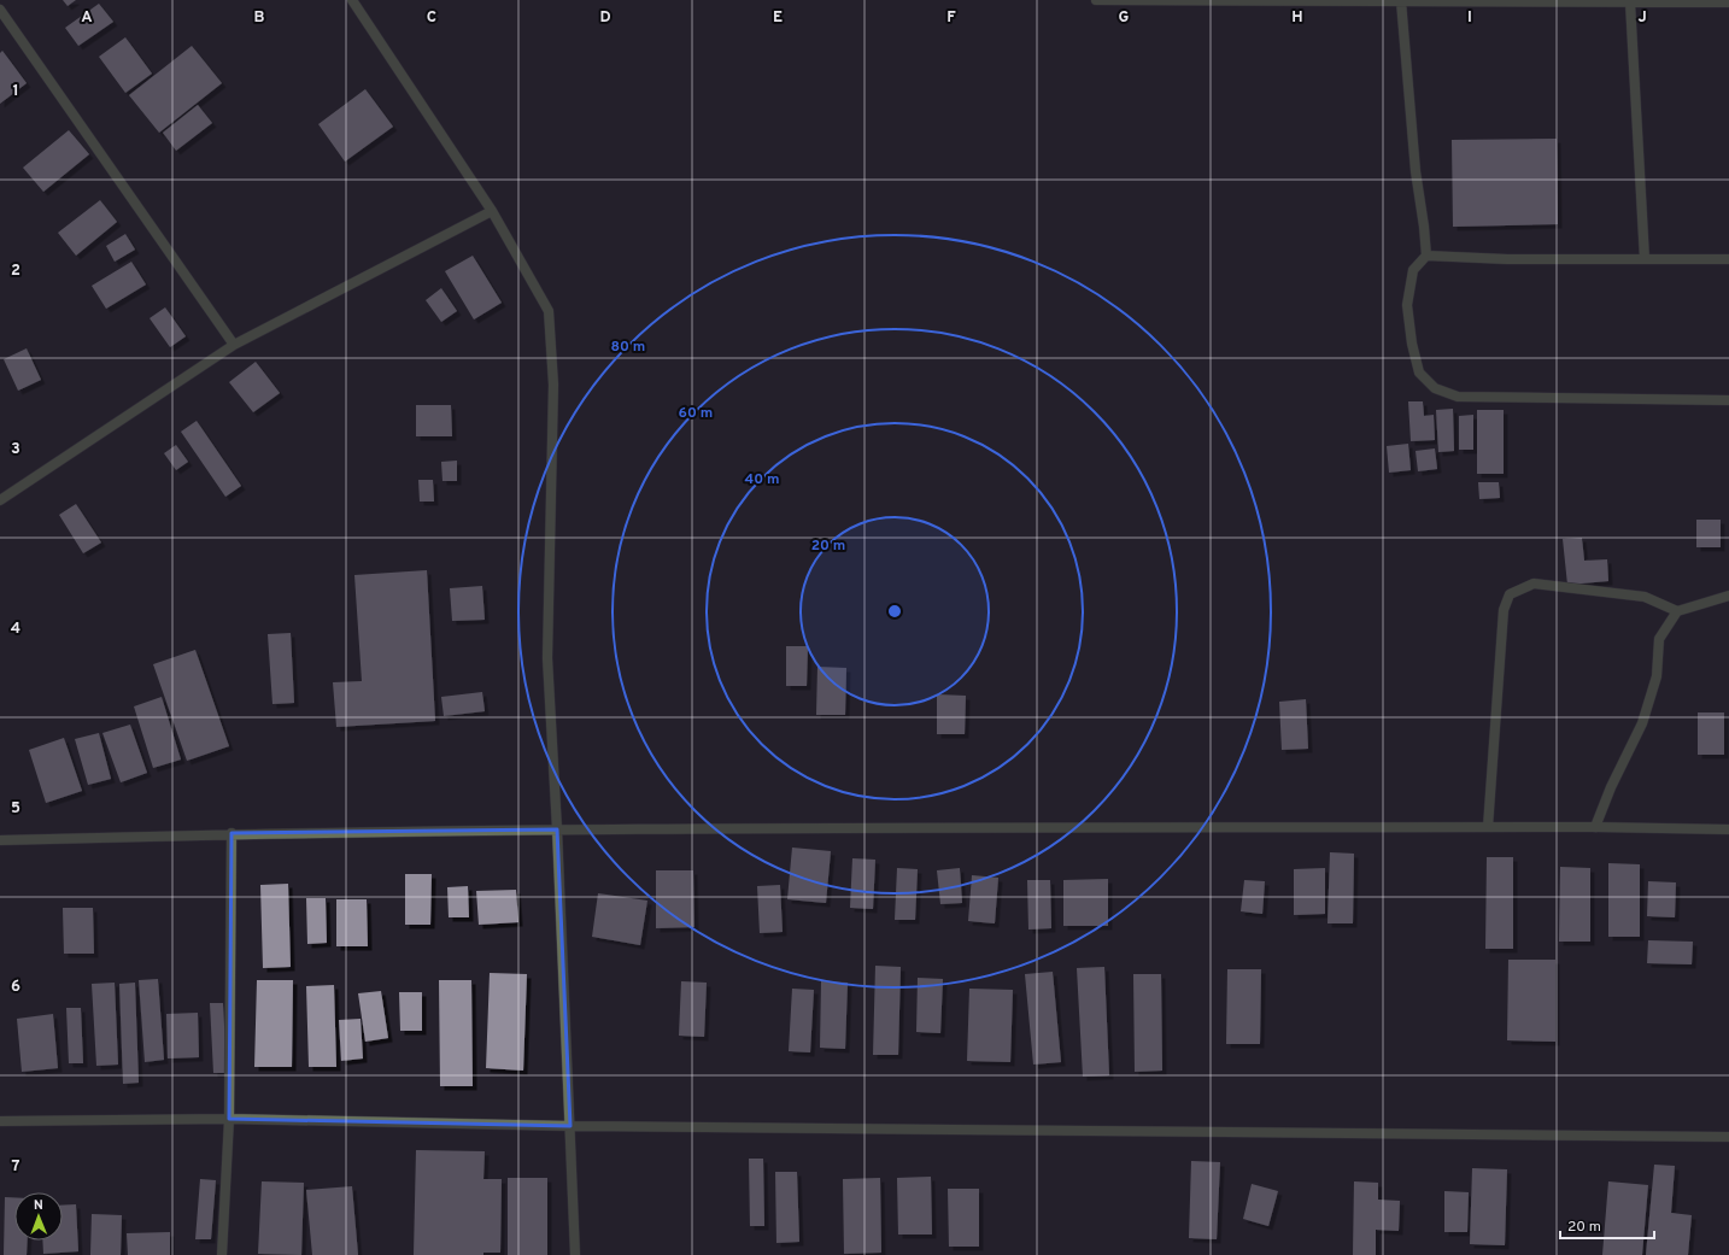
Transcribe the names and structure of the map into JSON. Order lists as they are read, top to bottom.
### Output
{
  "scale_bar": "20 m",
  "north": "top",
  "grid": {
    "columns": [
      "A",
      "B",
      "C",
      "D",
      "E",
      "F",
      "G",
      "H",
      "I",
      "J"
    ],
    "rows": [
      "1",
      "2",
      "3",
      "4",
      "5",
      "6",
      "7"
    ]
  },
  "rings": [
    "80 m",
    "60 m",
    "40 m",
    "20 m"
  ]
}
